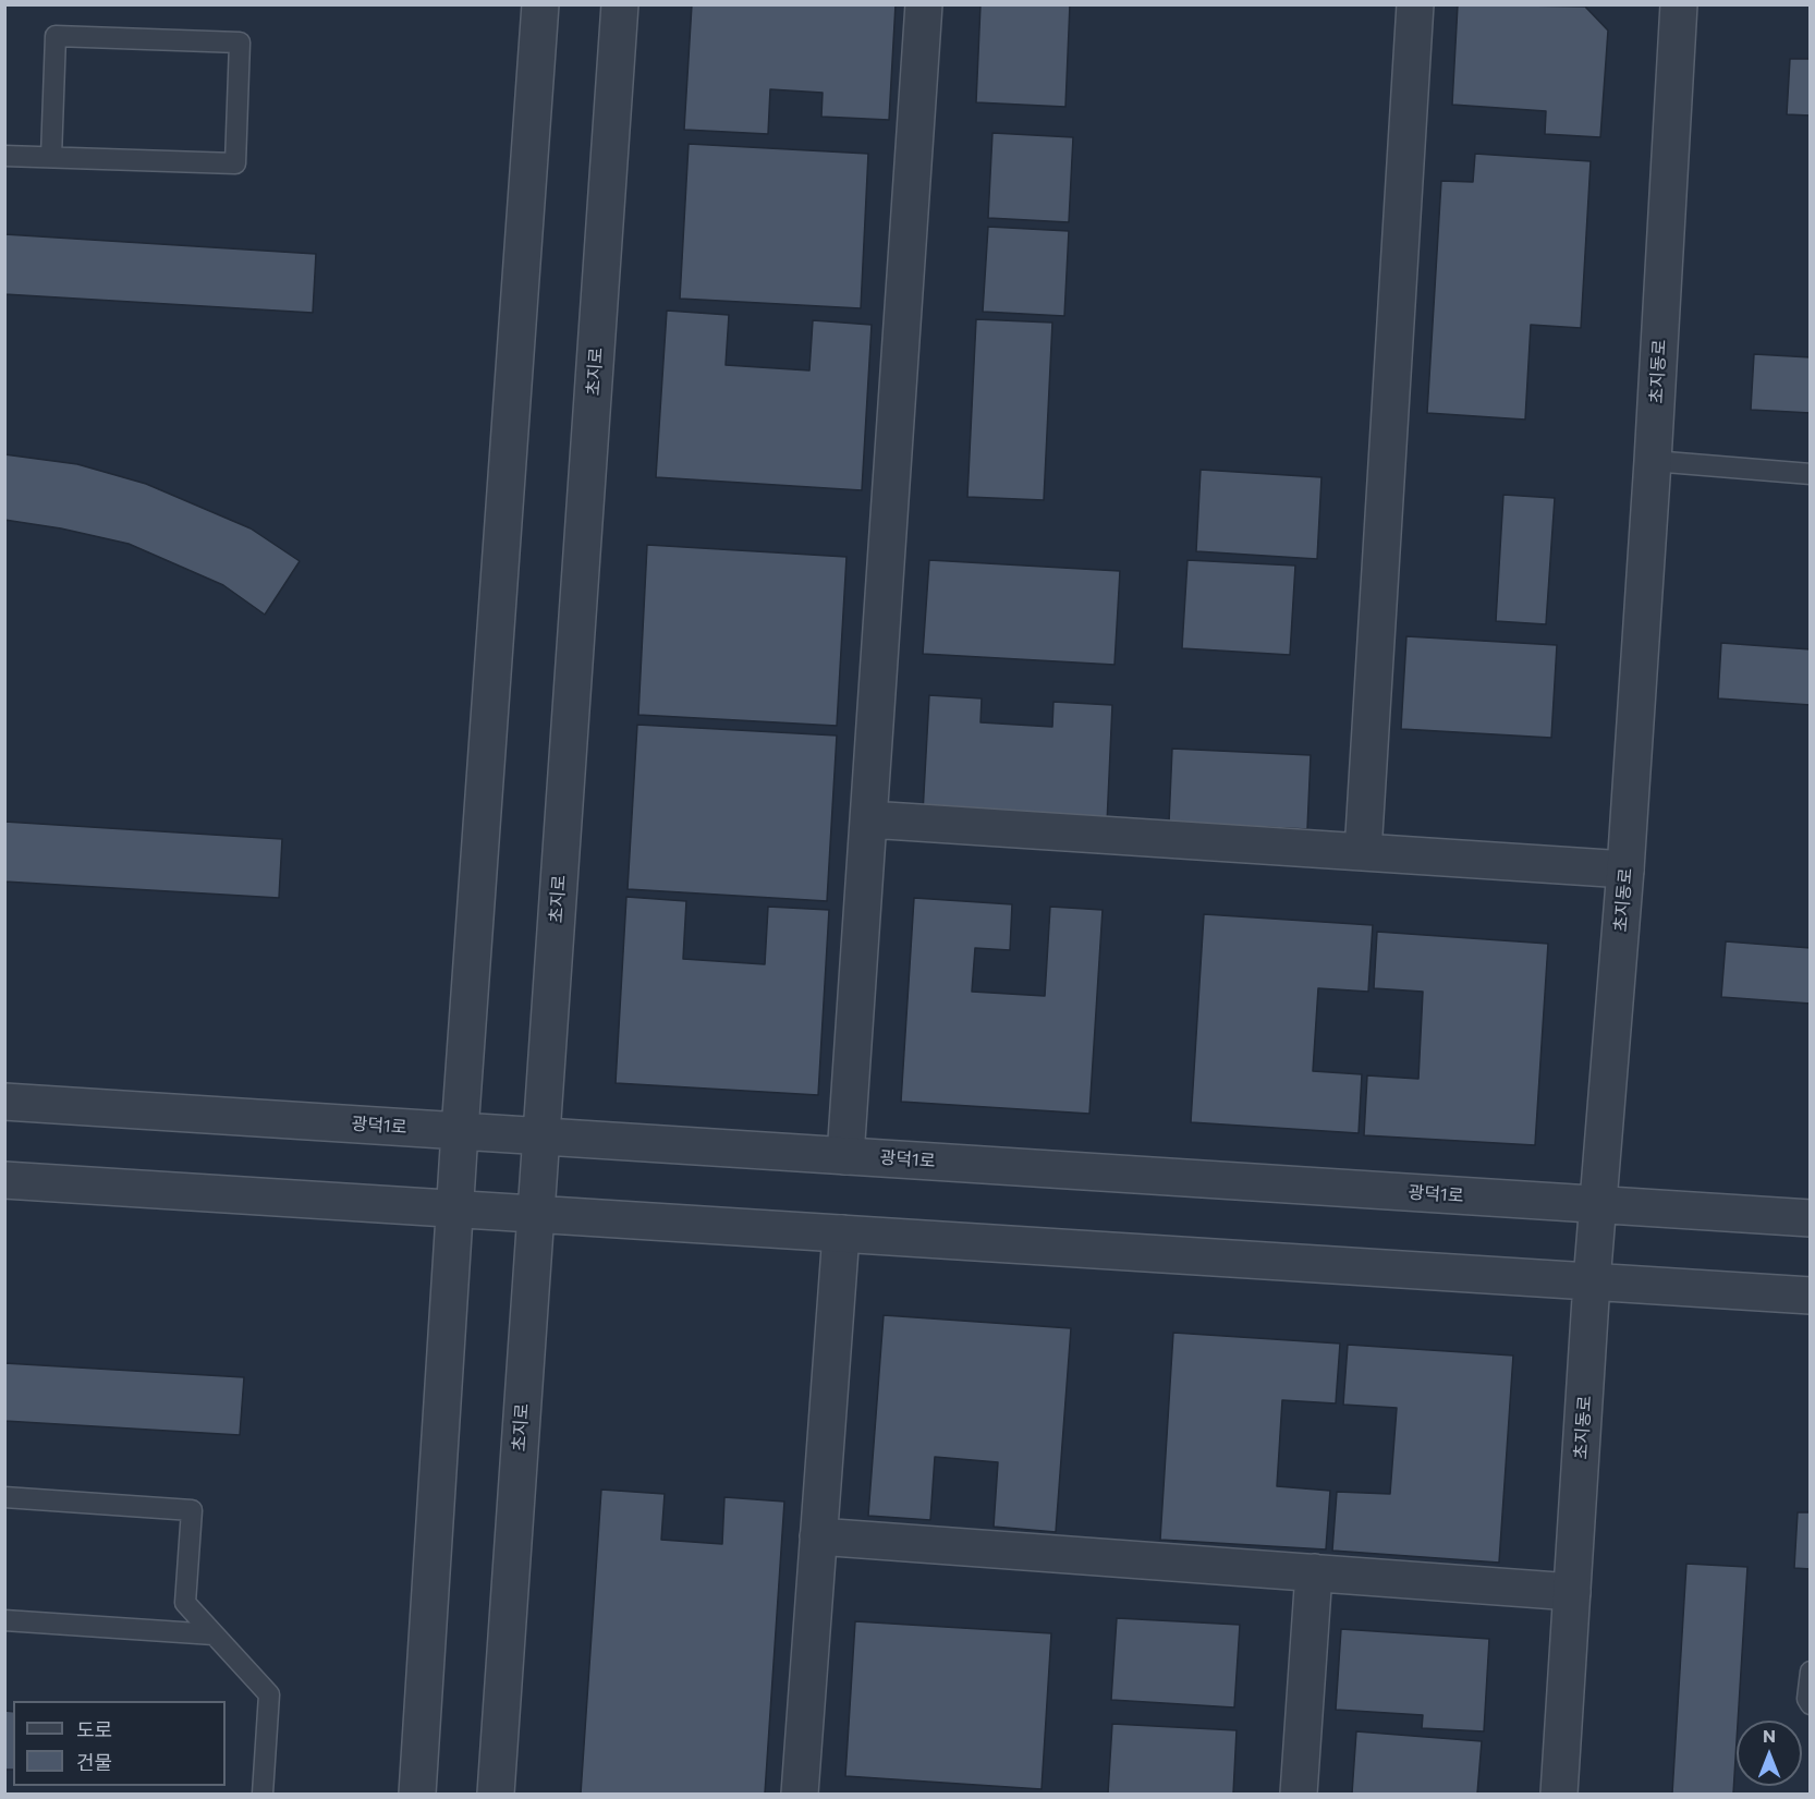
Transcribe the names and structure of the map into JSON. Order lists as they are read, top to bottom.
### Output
{
  "streets": {
    "street": ["초지로", "초지동로", "광덕1로"]
  },
  "crossings": [
    ["초지로", "광덕1로"],
    ["초지동로", "광덕1로"]
  ],
  "legend": ["도로", "건물"],
  "north": "top"
}
